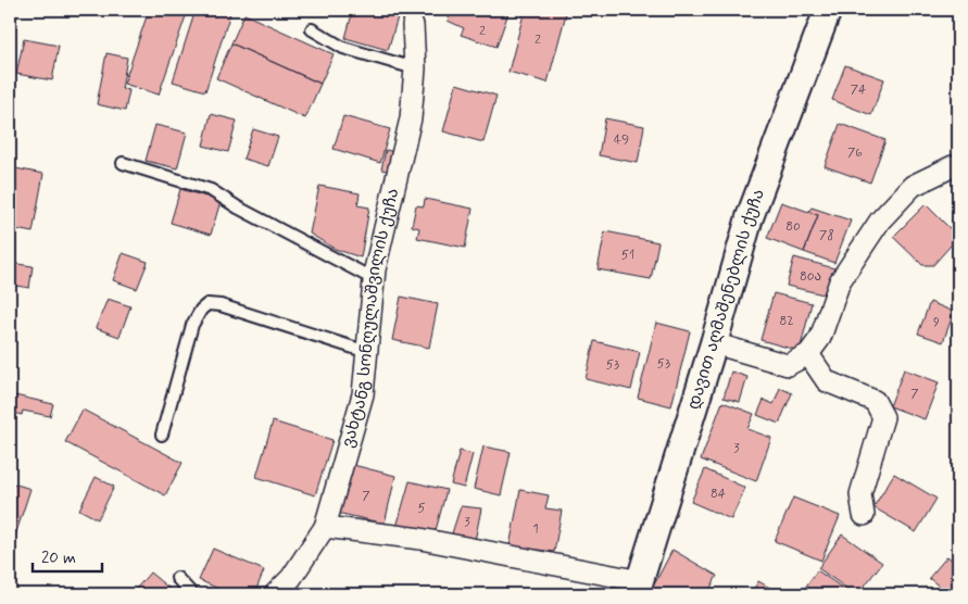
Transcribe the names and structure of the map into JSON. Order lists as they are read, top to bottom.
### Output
{
  "streets": {
    "street": ["დავით აღმაშენებლის ქუჩა", "ვახტანგ სონღულაშვილის ქუჩა"]
  },
  "house_numbers": [
    "2",
    "2",
    "74",
    "49",
    "76",
    "80",
    "78",
    "51",
    "80ა",
    "82",
    "9",
    "53",
    "53",
    "7",
    "3",
    "84",
    "7",
    "5",
    "3",
    "1"
  ],
  "scale_bar": "20 m"
}
